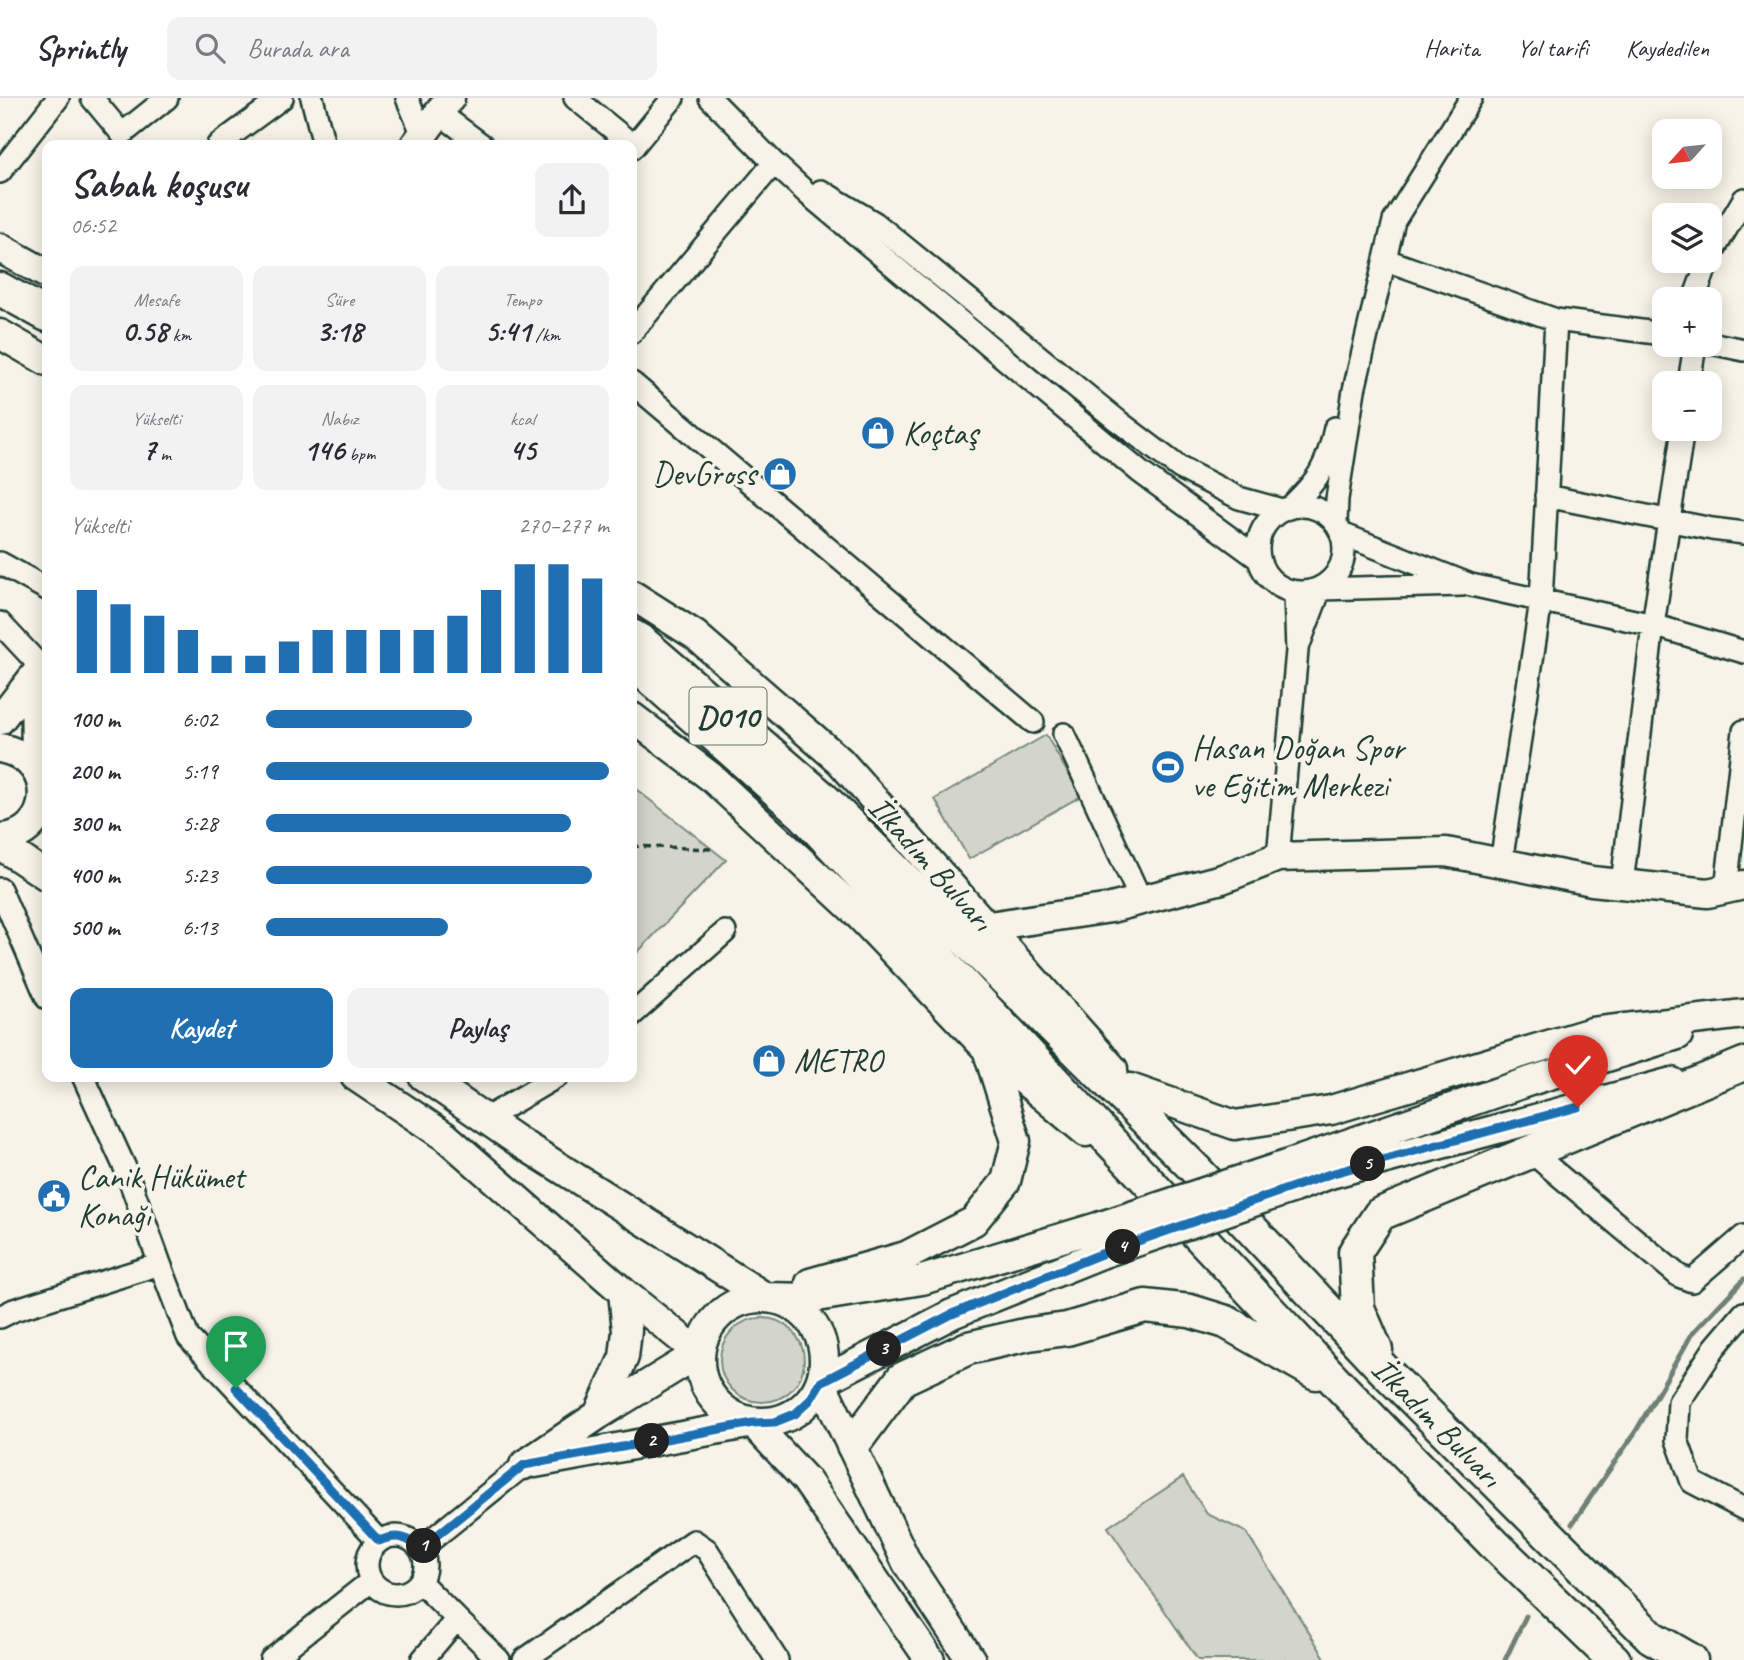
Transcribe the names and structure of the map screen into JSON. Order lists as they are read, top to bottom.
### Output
{
  "streets": {
    "highway": ["D010", "İlkadım Bulvarı"]
  },
  "places": {
    "shop": ["Koçtaş", "DevGross", "METRO"],
    "sports": ["Hasan Doğan Spor ve Eğitim Merkezi"],
    "public building": ["Canik Hükümet Konağı"]
  },
  "north": "bottom left",
  "page": {
    "header": "Sprintly",
    "search": "Burada ara",
    "nav": ["Harita", "Yol tarifi", "Kaydedilen"],
    "map_buttons": ["+", "−"],
    "heading": ["Sabah koşusu", "06:52"],
    "stats": [
      ["Mesafe", "0.58 km"],
      ["Süre", "3:18"],
      ["Tempo", "5:41 /km"],
      ["Yükselti", "7 m"],
      ["Nabız", "146 bpm"],
      ["kcal", "45"]
    ],
    "chart": ["Yükselti", "270–277 m"],
    "list": [
      {
        "name": "100 m",
        "note": "6:02"
      },
      {
        "name": "200 m",
        "note": "5:19"
      },
      {
        "name": "300 m",
        "note": "5:28"
      },
      {
        "name": "400 m",
        "note": "5:23"
      },
      {
        "name": "500 m",
        "note": "6:13"
      }
    ],
    "buttons": ["Kaydet", "Paylaş"],
    "pins": [
      "5",
      "4",
      "3",
      "2",
      "1"
    ]
  }
}
